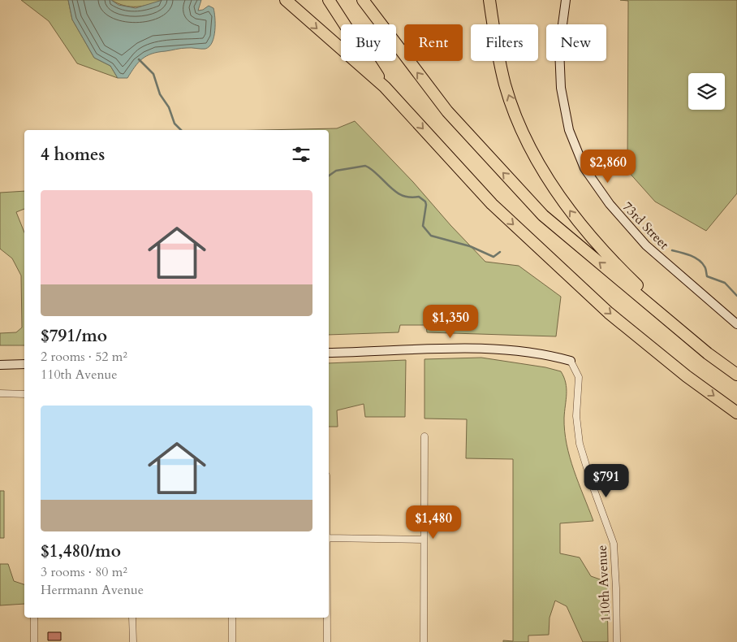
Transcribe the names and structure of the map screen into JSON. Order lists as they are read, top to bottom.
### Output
{
  "streets": {
    "main road": ["73rd Street"],
    "street": ["110th Avenue"]
  },
  "page": {
    "chip": [
      "Buy",
      "Rent",
      "Filters",
      "New"
    ],
    "heading": "4 homes",
    "price": [
      "$2,860",
      "$1,350",
      "$791",
      "$1,480"
    ],
    "list": [
      {
        "name": "$791/mo",
        "note": "2 rooms · 52 m² · 110th Avenue"
      },
      {
        "name": "$1,480/mo",
        "note": "3 rooms · 80 m² · Herrmann Avenue"
      }
    ]
  }
}
